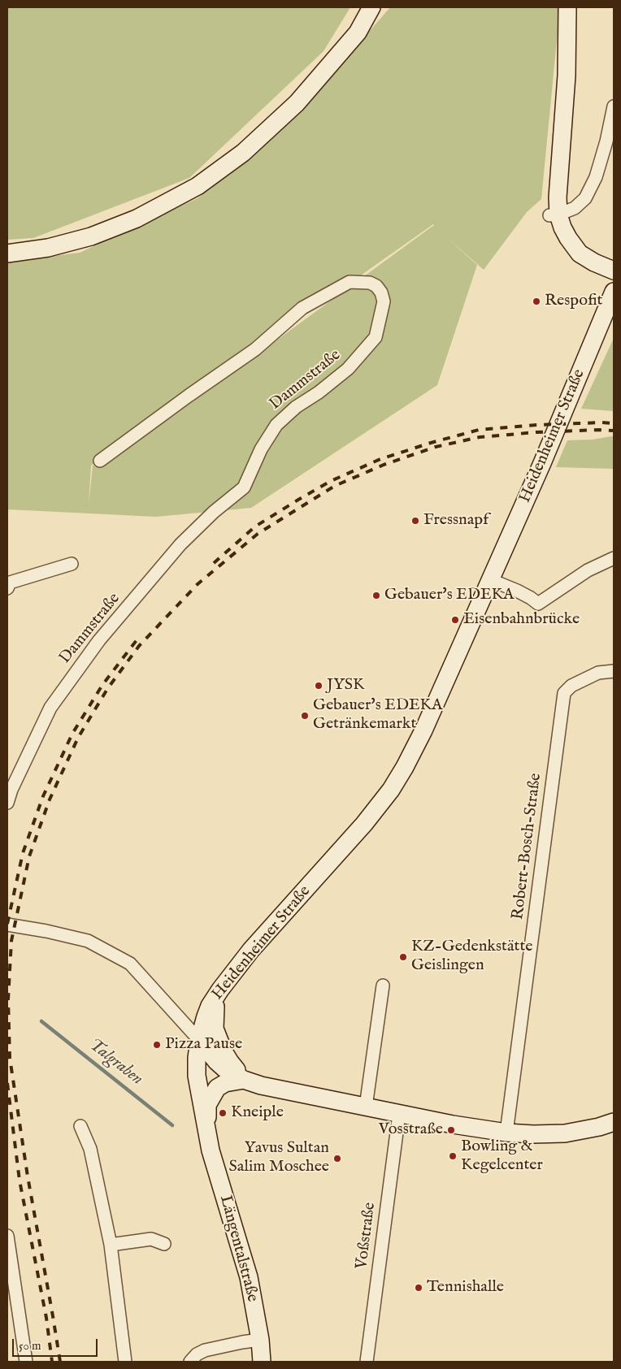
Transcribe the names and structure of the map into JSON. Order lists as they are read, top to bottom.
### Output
{
  "streets": {
    "main road": ["Heidenheimer Straße", "Längentalstraße"],
    "street": ["Dammstraße", "Robert-Bosch-Straße", "Voßstraße"]
  },
  "crossings": [
    ["Heidenheimer Straße", "Längentalstraße"]
  ],
  "water": ["Talgraben"],
  "places": [
    "Respofit",
    "Fressnapf",
    "Gebauer's EDEKA",
    "Eisenbahnbrücke",
    "JYSK",
    "Gebauer's EDEKA Getränkemarkt",
    "KZ-Gedenkstätte Geislingen",
    "Pizza Pause",
    "Kneiple",
    "Vosstraße",
    "Bowling & Kegelcenter",
    "Yavus Sultan Salim Moschee",
    "Tennishalle"
  ],
  "scale_bar": "50 m"
}
